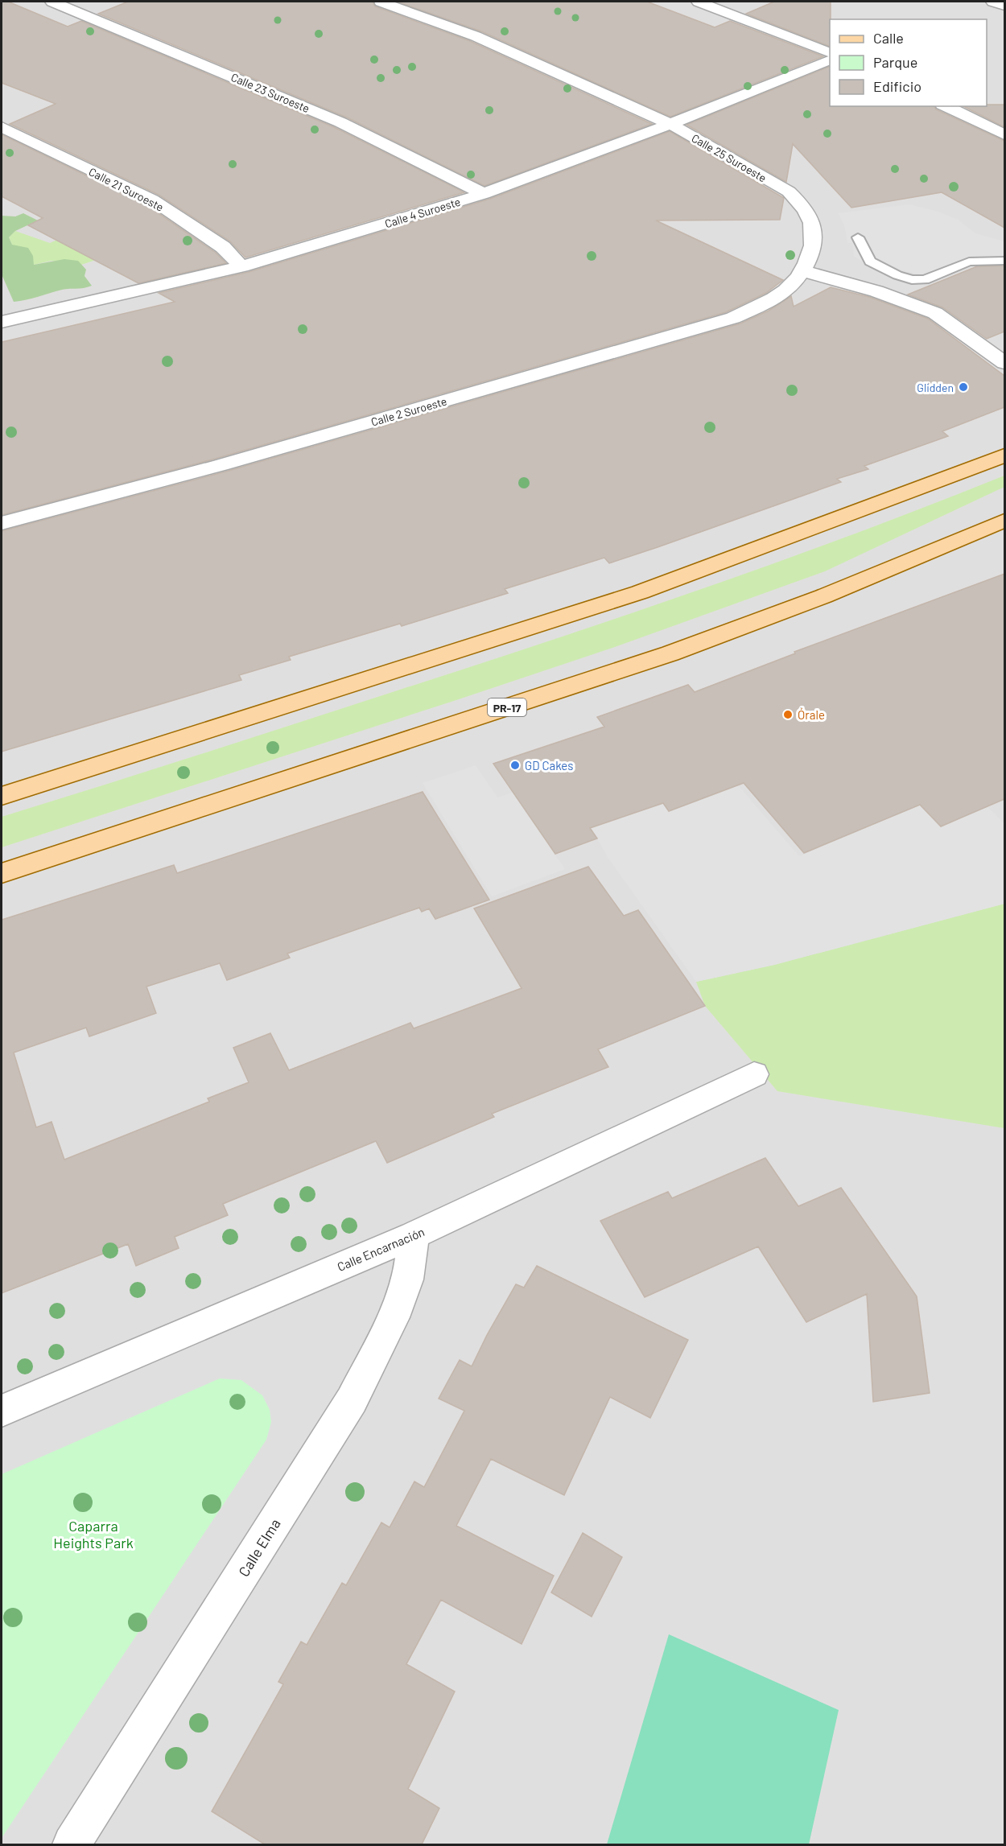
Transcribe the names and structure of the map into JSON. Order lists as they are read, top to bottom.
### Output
{
  "streets": {
    "main road": ["PR-17"],
    "street": [
      "Calle 23 Suroeste",
      "Calle 25 Suroeste",
      "Calle 21 Suroeste",
      "Calle 4 Suroeste",
      "Calle 2 Suroeste",
      "Calle Encarnación",
      "Calle Elma"
    ]
  },
  "crossings": [
    ["Calle 23 Suroeste", "Calle 4 Suroeste"],
    ["Calle 25 Suroeste", "Calle 4 Suroeste"],
    ["Calle 25 Suroeste", "Calle 2 Suroeste"],
    ["Calle 21 Suroeste", "Calle 4 Suroeste"],
    ["Calle Encarnación", "Calle Elma"]
  ],
  "parks": ["Caparra Heights Park"],
  "places": ["Glidden", "Órale", "GD Cakes"],
  "legend": ["Calle", "Parque", "Edificio"]
}
